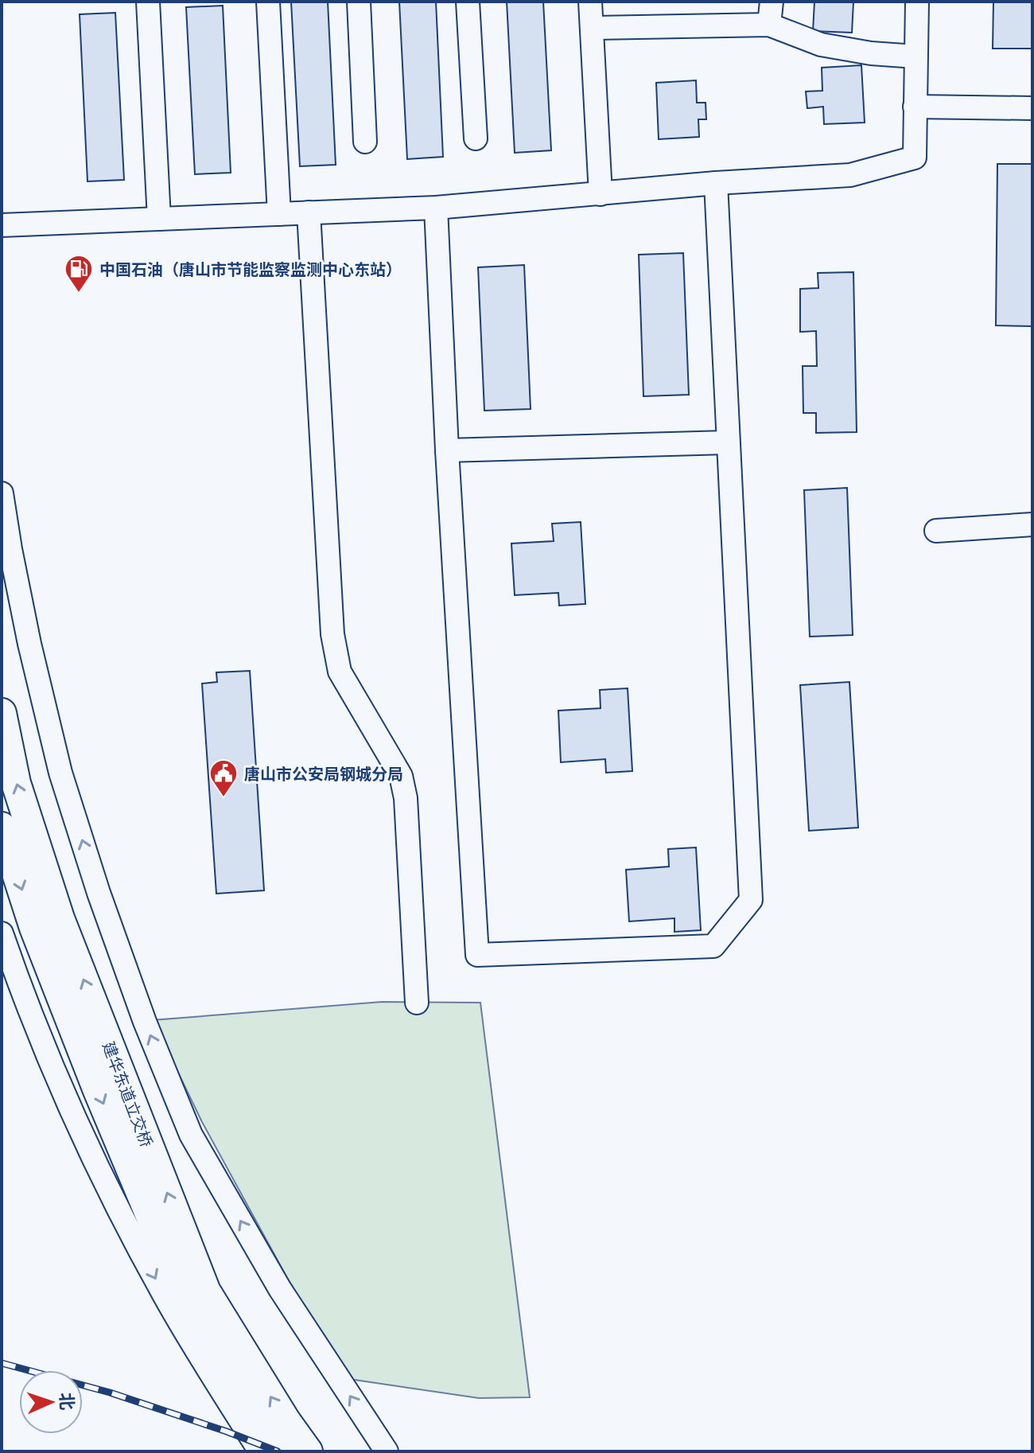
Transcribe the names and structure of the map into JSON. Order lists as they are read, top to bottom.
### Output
{
  "streets": {
    "main road": ["建华东道立交桥"]
  },
  "places": {
    "fuel station": ["中国石油（唐山市节能监察监测中心东站）"],
    "public building": ["唐山市公安局钢城分局"]
  },
  "north": "right"
}
